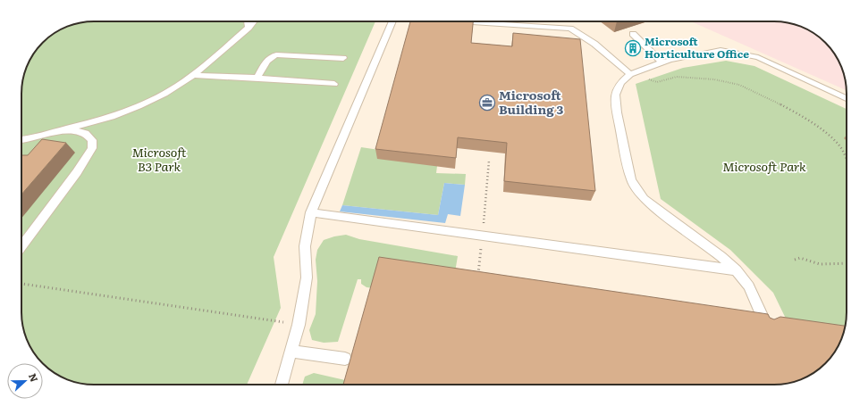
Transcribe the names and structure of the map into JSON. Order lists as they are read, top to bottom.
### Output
{
  "parks": ["Microsoft B3 Park", "Microsoft Park"],
  "places": {
    "building": ["Microsoft Horticulture Office"],
    "office": ["Microsoft Building 3"]
  },
  "north": "right"
}
